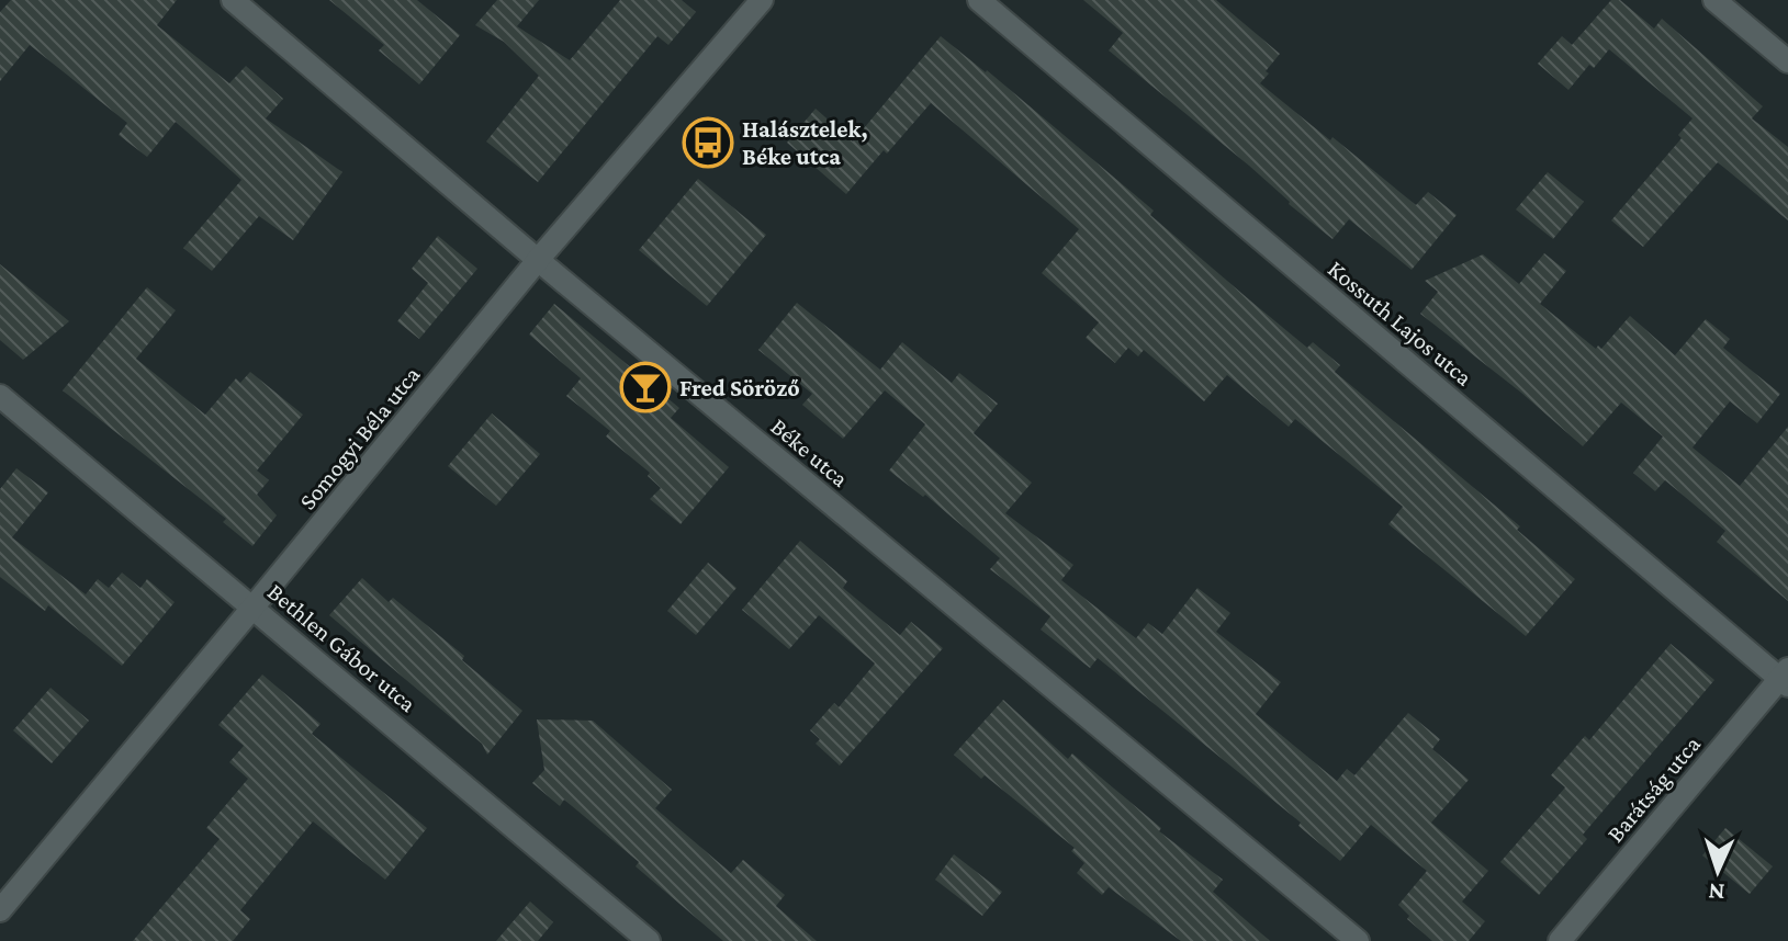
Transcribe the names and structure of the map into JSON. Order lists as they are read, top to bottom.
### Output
{
  "streets": {
    "street": [
      "Kossuth Lajos utca",
      "Somogyi Béla utca",
      "Béke utca",
      "Bethlen Gábor utca",
      "Barátság utca"
    ]
  },
  "crossings": [
    ["Kossuth Lajos utca", "Barátság utca"],
    ["Somogyi Béla utca", "Béke utca"],
    ["Somogyi Béla utca", "Bethlen Gábor utca"]
  ],
  "places": {
    "bus stop": ["Halásztelek, Béke utca"],
    "bar": ["Fred Söröző"]
  },
  "north": "bottom"
}
